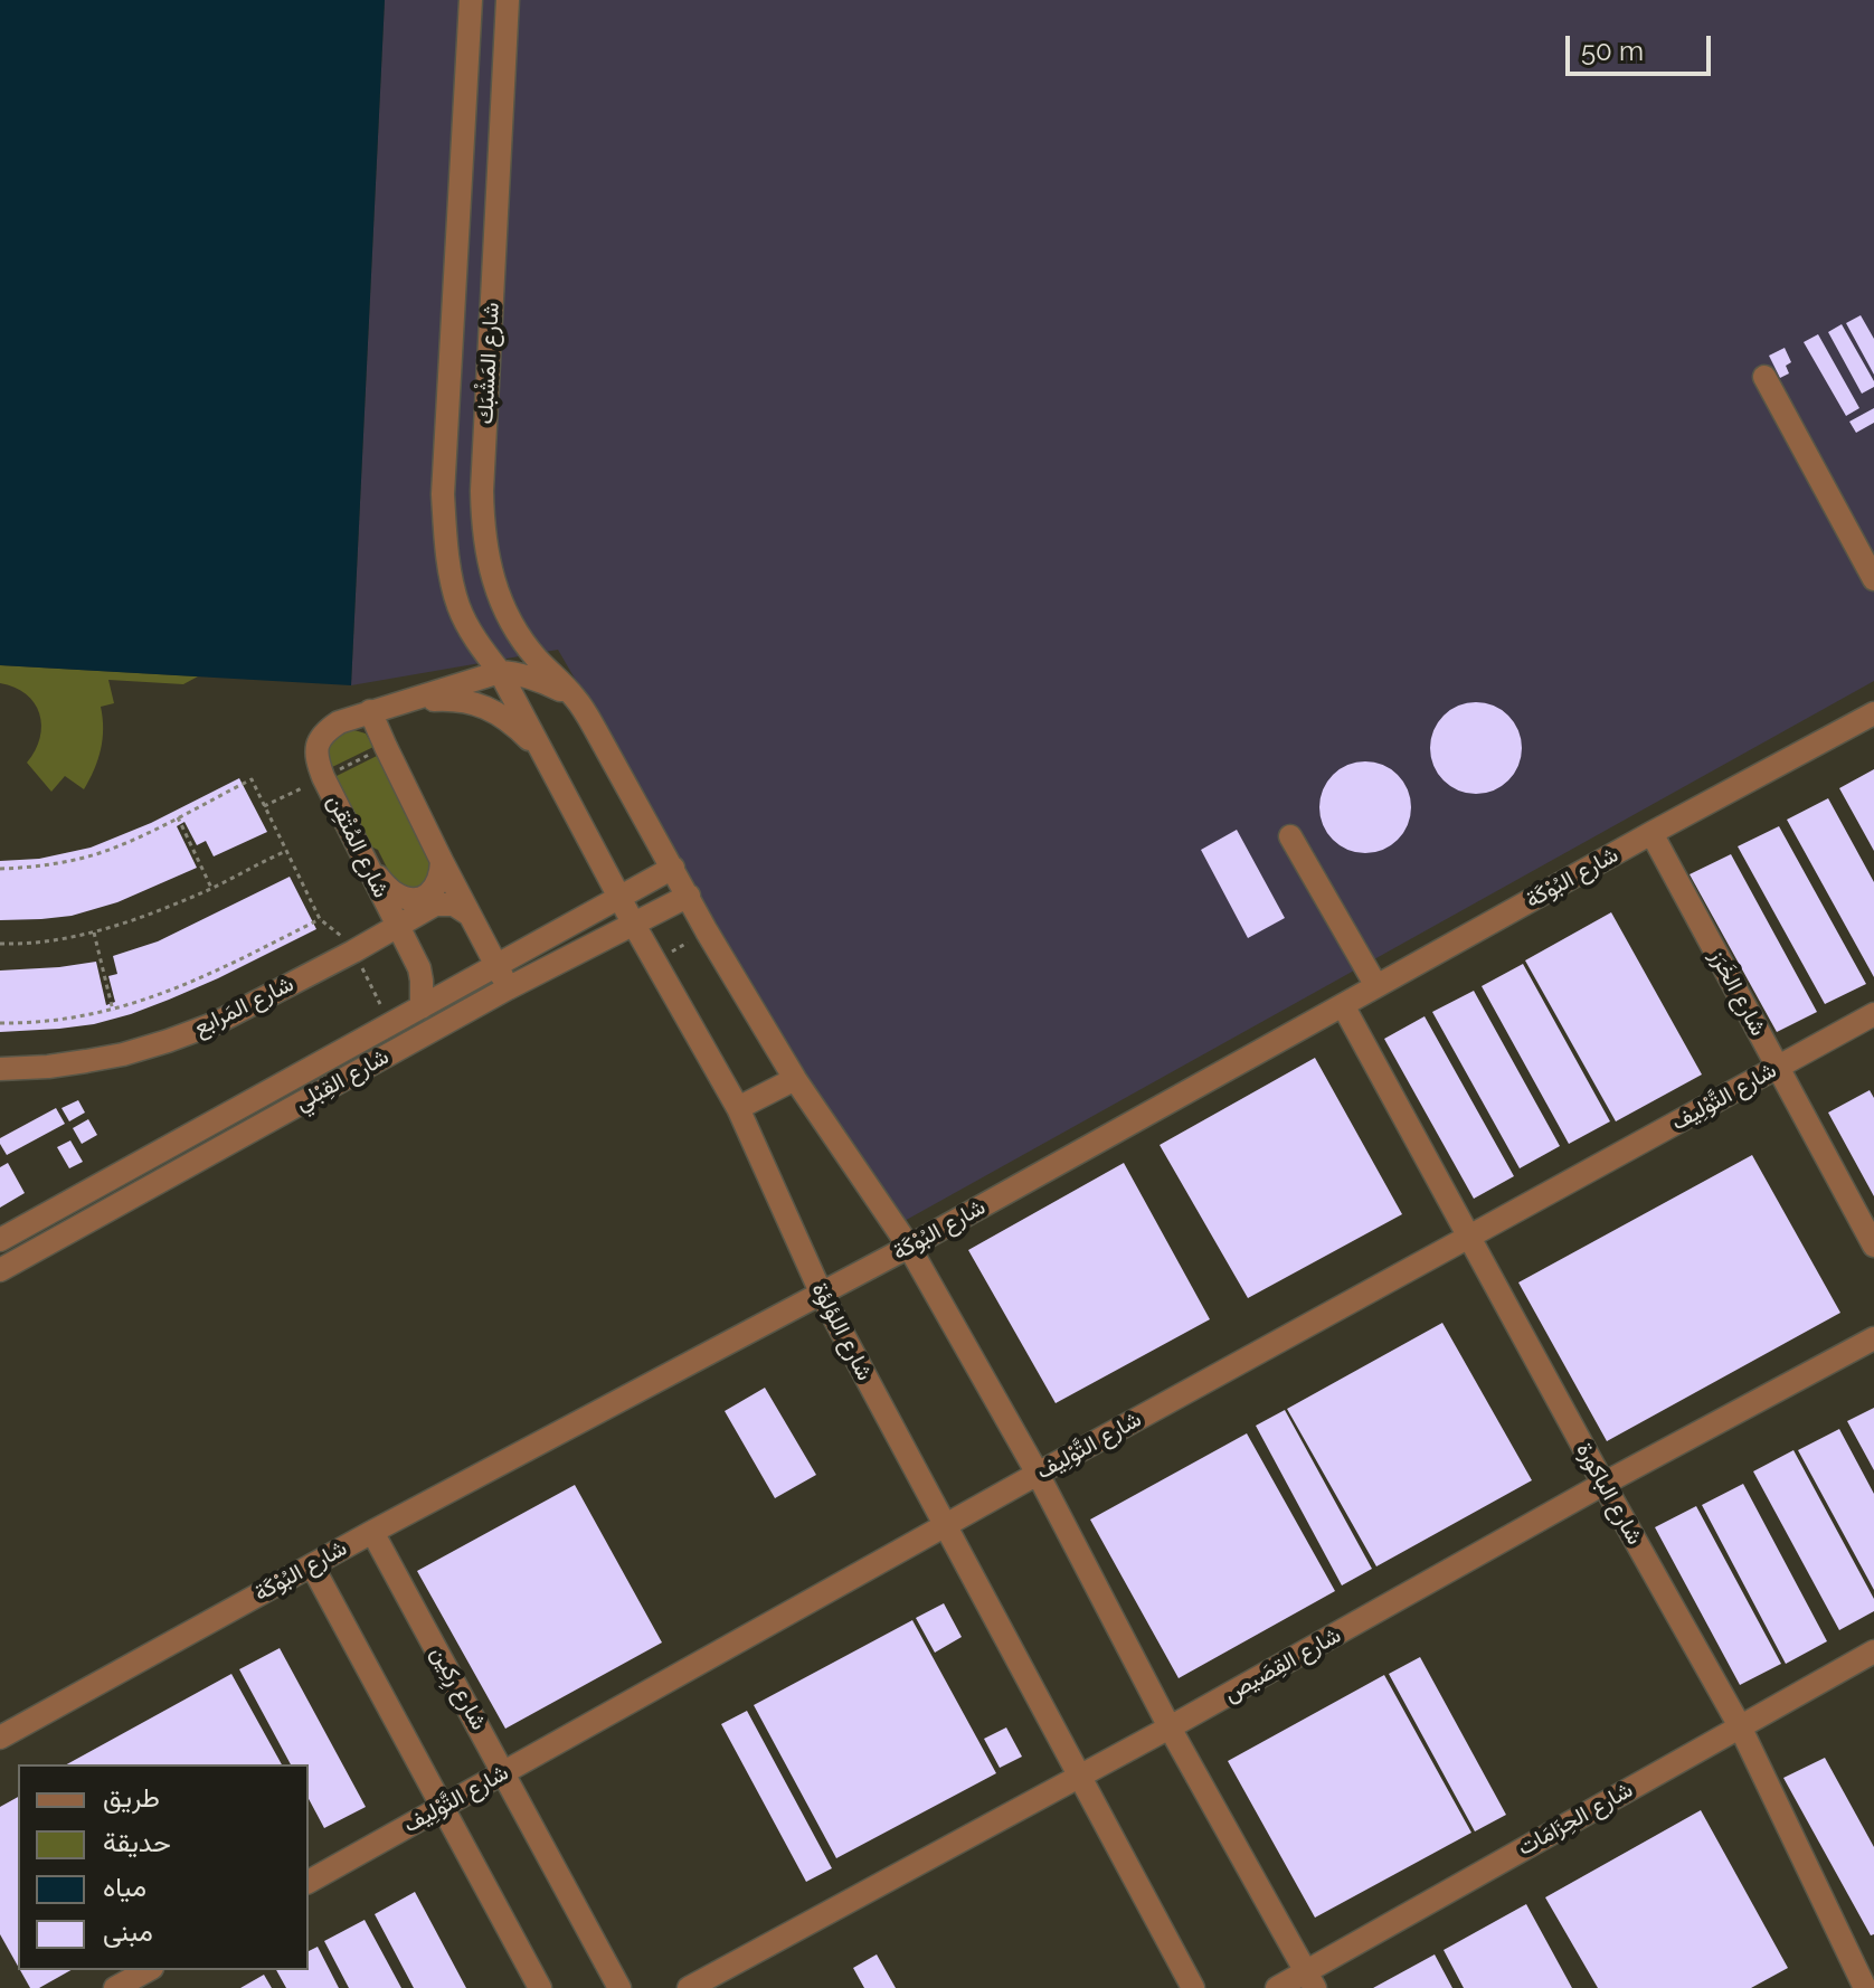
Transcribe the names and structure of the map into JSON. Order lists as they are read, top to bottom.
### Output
{
  "streets": {
    "street": [
      "شارع المَشْبَك",
      "شارع المُتْقِن",
      "شارع البُوْكَة",
      "شارع الخَرَز",
      "شارع المَرابع",
      "شارع القِبْلي",
      "شارع التَّوْلِيف",
      "شارع اللؤلؤة",
      "شارع الباكورة",
      "شارع القِصَيص",
      "شارع رِكِين",
      "شارع الحِزَامَات"
    ]
  },
  "crossings": [
    ["شارع المَشْبَك", "شارع المُتْقِن"],
    ["شارع المَشْبَك", "شارع اللؤلؤة"],
    ["شارع المُتْقِن", "شارع المَرابع"],
    ["شارع المُتْقِن", "شارع القِبْلي"],
    ["شارع المُتْقِن", "شارع اللؤلؤة"],
    ["شارع البُوْكَة", "شارع الخَرَز"],
    ["شارع البُوْكَة", "شارع اللؤلؤة"],
    ["شارع البُوْكَة", "شارع الباكورة"],
    ["شارع البُوْكَة", "شارع رِكِين"],
    ["شارع الخَرَز", "شارع التَّوْلِيف"],
    ["شارع القِبْلي", "شارع اللؤلؤة"],
    ["شارع التَّوْلِيف", "شارع اللؤلؤة"],
    ["شارع التَّوْلِيف", "شارع الباكورة"],
    ["شارع التَّوْلِيف", "شارع رِكِين"],
    ["شارع اللؤلؤة", "شارع القِصَيص"],
    ["شارع الباكورة", "شارع القِصَيص"],
    ["شارع الباكورة", "شارع الحِزَامَات"]
  ],
  "legend": [
    "طريق",
    "حديقة",
    "مياه",
    "مبنى"
  ],
  "scale_bar": "50 m"
}
